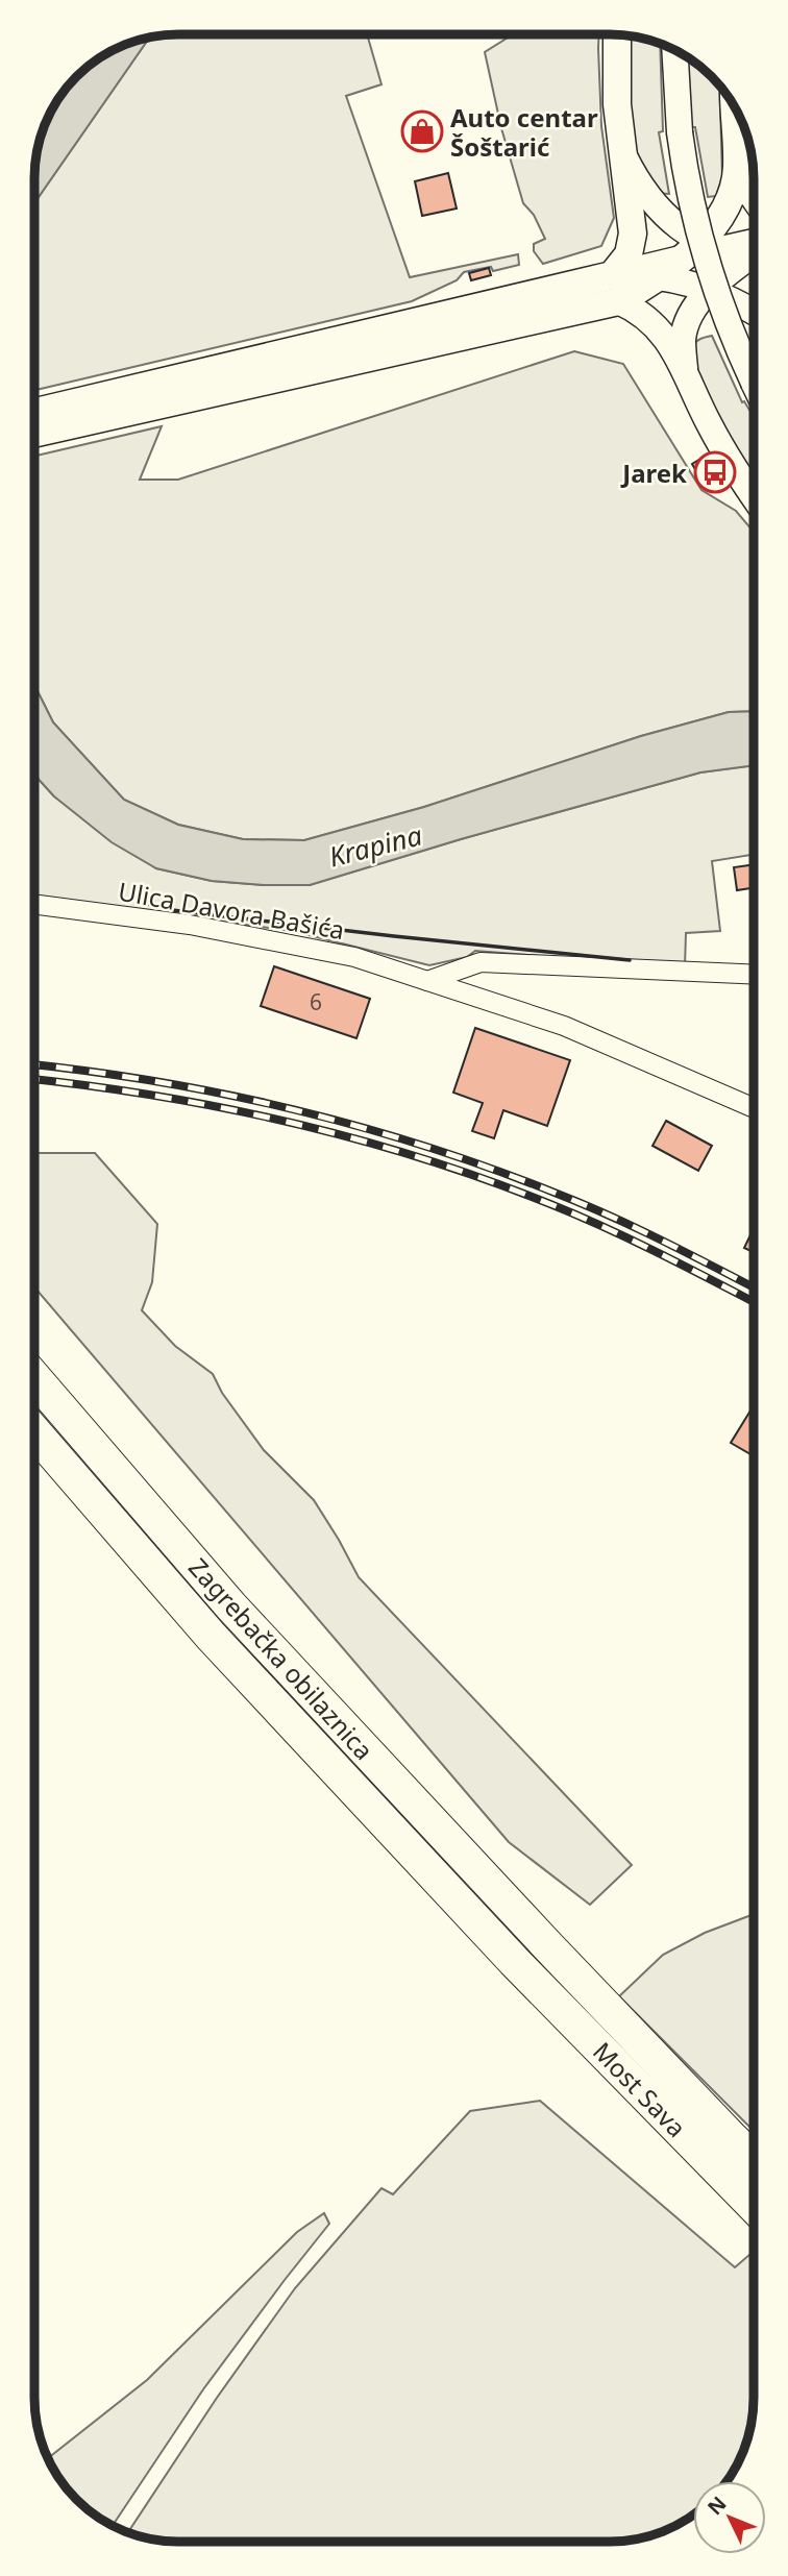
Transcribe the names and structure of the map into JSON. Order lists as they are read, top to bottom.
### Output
{
  "streets": {
    "highway": ["Zagrebačka obilaznica", "Most Sava"],
    "street": ["Ulica Davora Bašića"]
  },
  "crossings": [
    ["Zagrebačka obilaznica", "Most Sava"]
  ],
  "water": ["Krapina"],
  "places": {
    "shop": ["Auto centar Šoštarić"],
    "bus stop": ["Jarek"]
  },
  "house_numbers": ["6"],
  "north": "top left"
}
